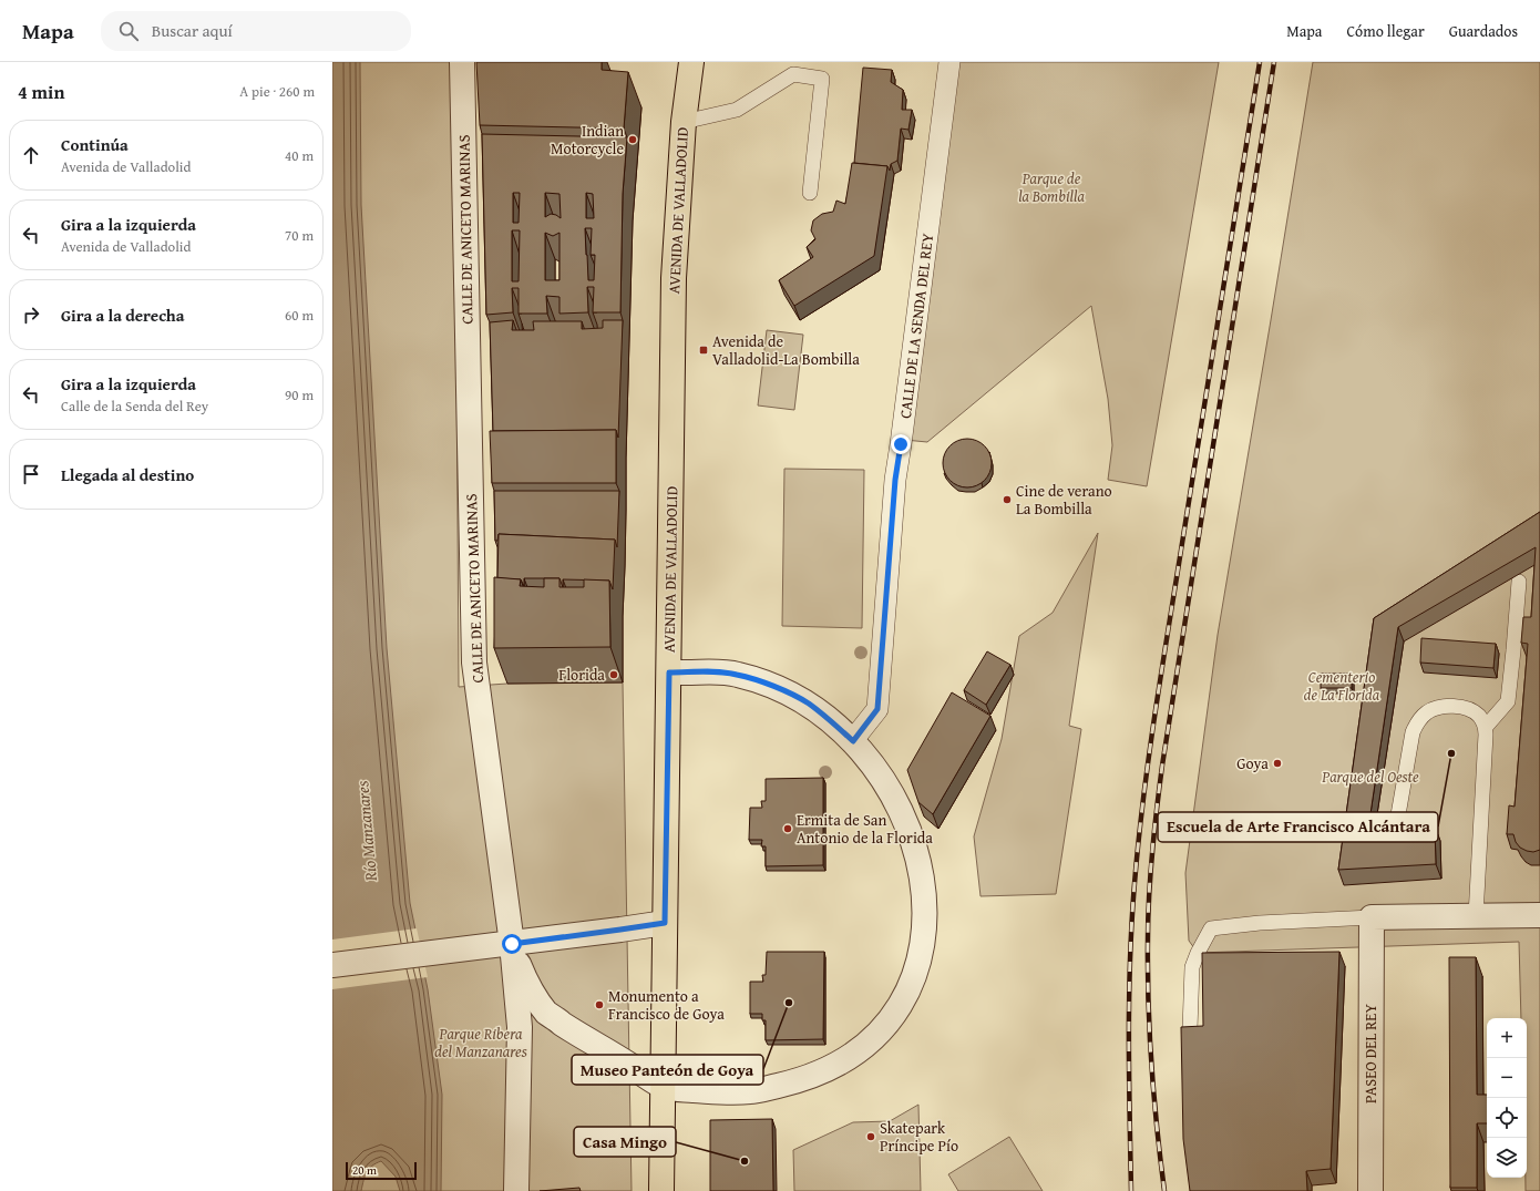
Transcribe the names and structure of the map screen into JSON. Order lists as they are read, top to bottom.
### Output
{
  "streets": {
    "main road": ["AVENIDA DE VALLADOLID"],
    "street": ["CALLE DE ANICETO MARINAS", "CALLE DE LA SENDA DEL REY", "PASEO DEL REY"]
  },
  "water": ["Río Manzanares"],
  "parks": [
    "Parque de la Bombilla",
    "Cementerio de La Florida",
    "Parque del Oeste",
    "Parque Ribera del Manzanares"
  ],
  "places": {
    "other": [
      "Indian Motorcycle",
      "Cine de verano La Bombilla",
      "Florida",
      "Escuela de Arte Francisco Alcántara",
      "Goya",
      "Ermita de San Antonio de la Florida",
      "Museo Panteón de Goya",
      "Monumento a Francisco de Goya",
      "Skatepark Príncipe Pío",
      "Casa Mingo"
    ],
    "transit": ["Avenida de Valladolid-La Bombilla"]
  },
  "scale_bar": "20 m",
  "page": {
    "header": "Mapa",
    "search": "Buscar aquí",
    "nav": ["Mapa", "Cómo llegar", "Guardados"],
    "heading": ["4 min", "A pie · 260 m"],
    "list": [
      ["Continúa", "Avenida de Valladolid", "40 m"],
      ["Gira a la izquierda", "Avenida de Valladolid", "70 m"],
      ["Gira a la derecha", "60 m"],
      ["Gira a la izquierda", "Calle de la Senda del Rey", "90 m"],
      "Llegada al destino"
    ],
    "map_buttons": ["+", "−"],
    "scale": "20 m"
  }
}
